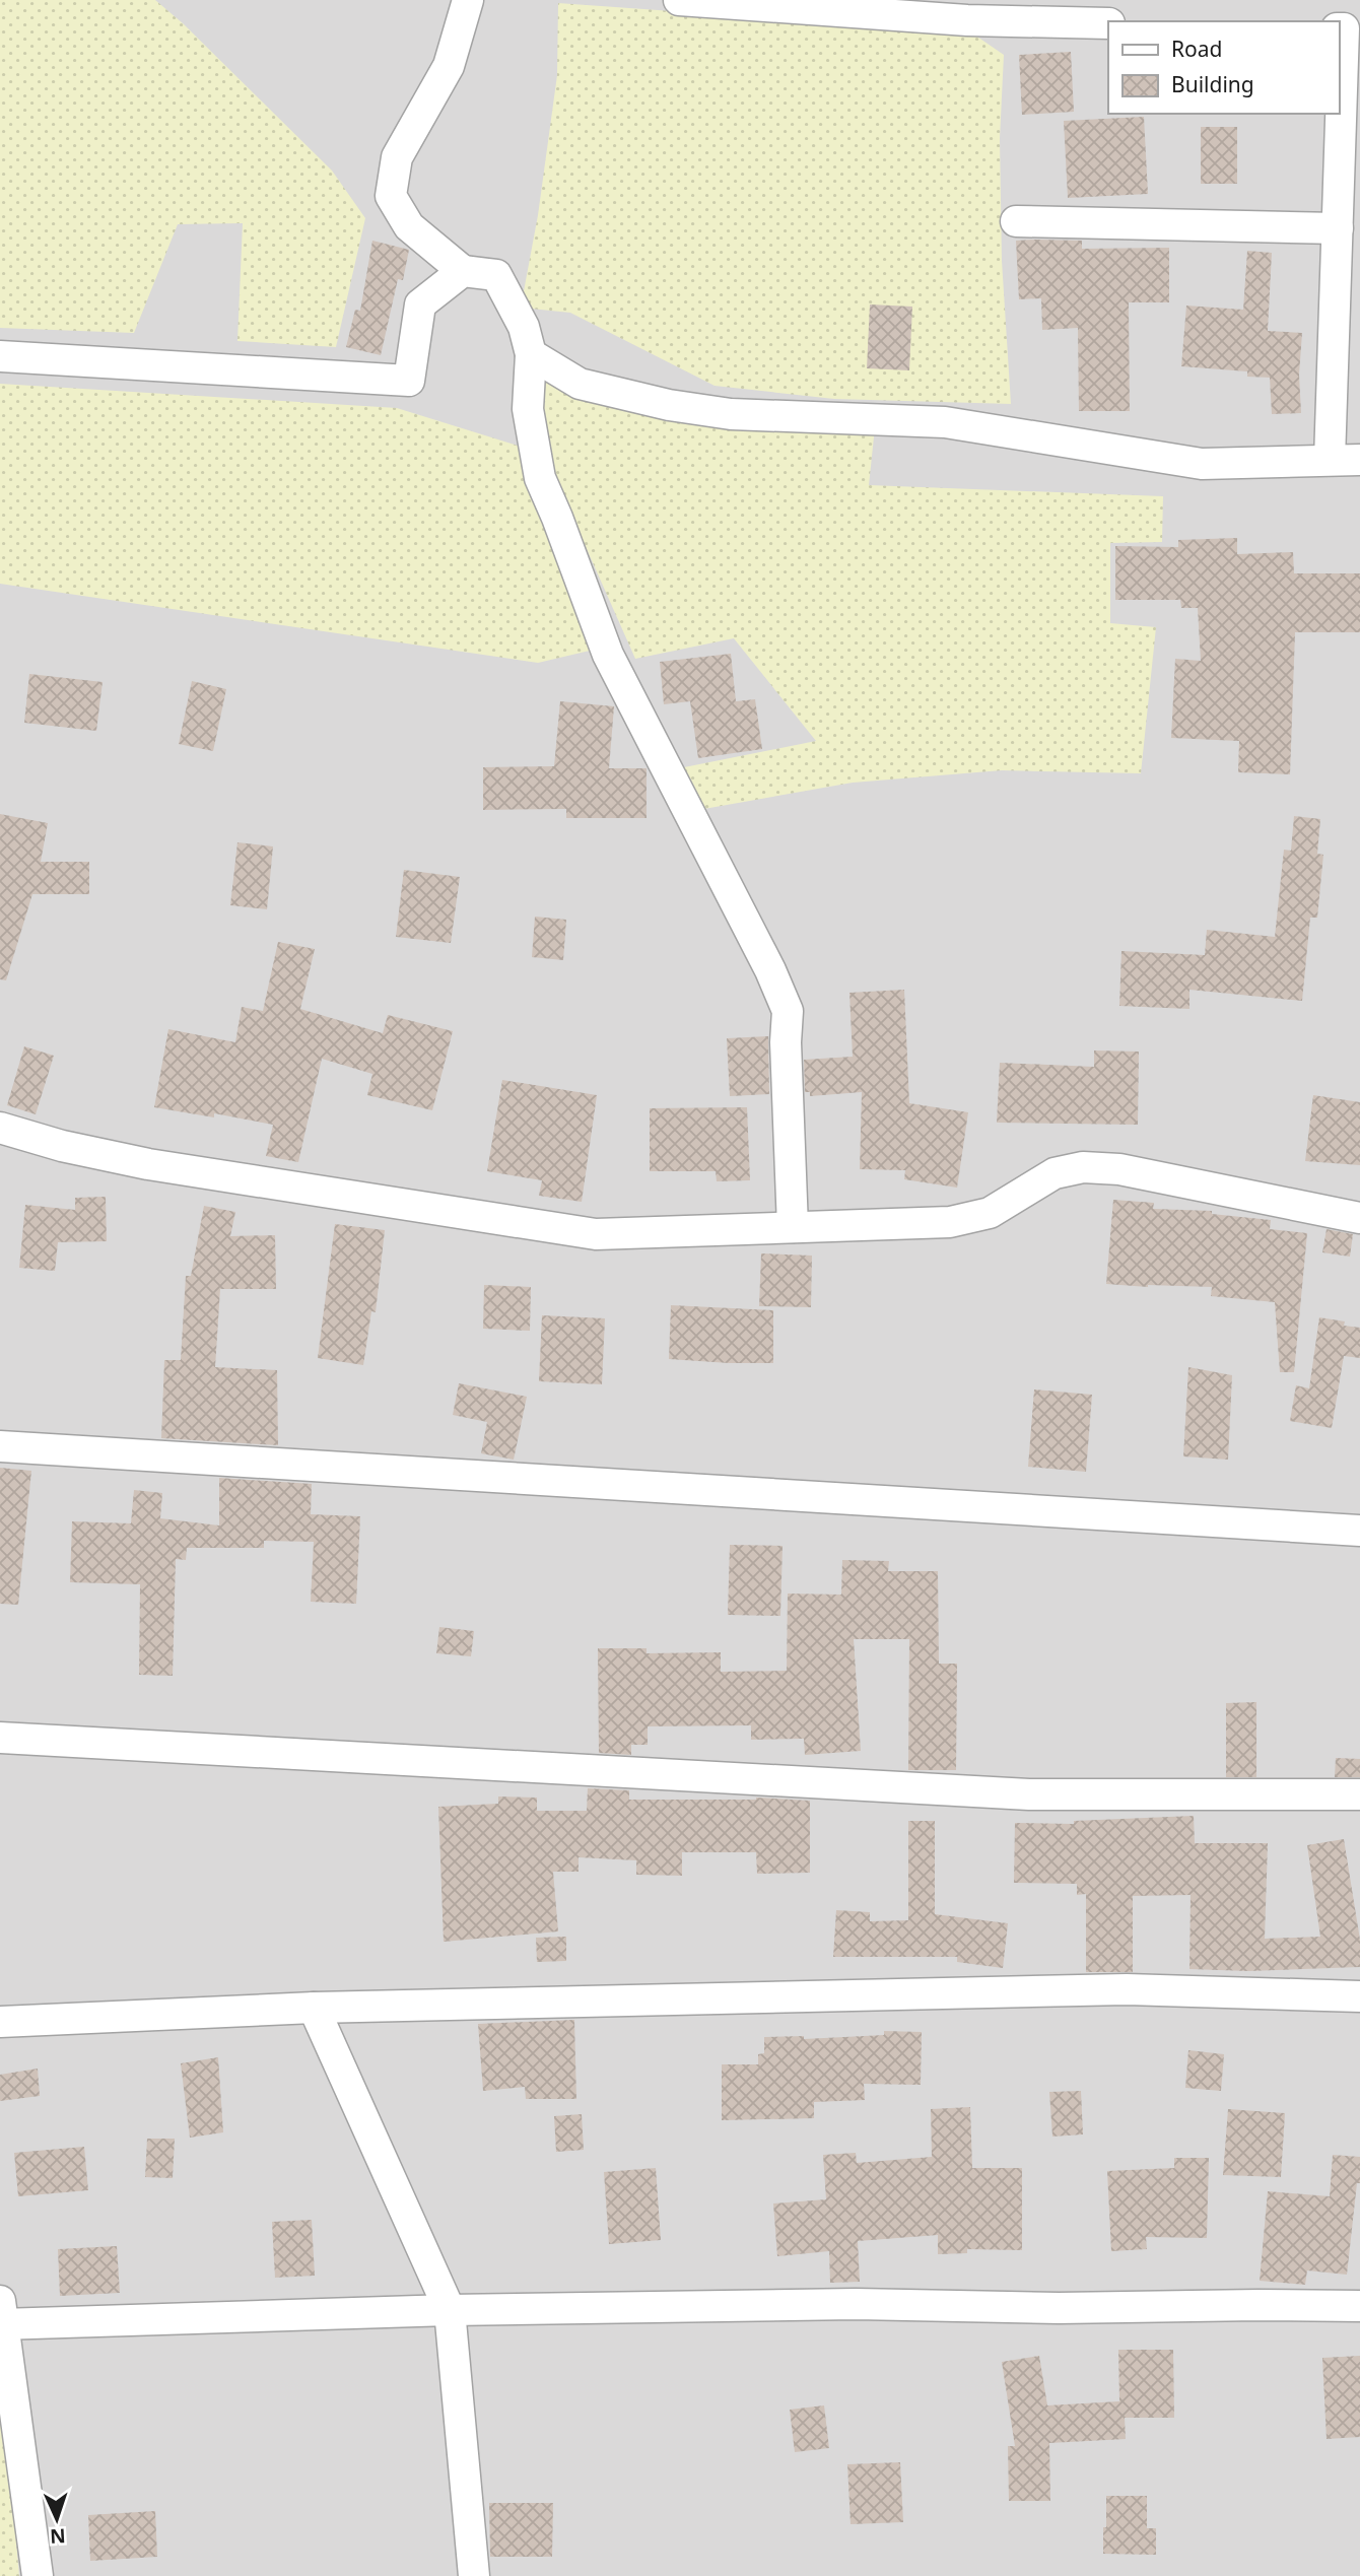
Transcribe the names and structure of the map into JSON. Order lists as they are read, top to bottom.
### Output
{
  "legend": ["Road", "Building"],
  "north": "bottom"
}
